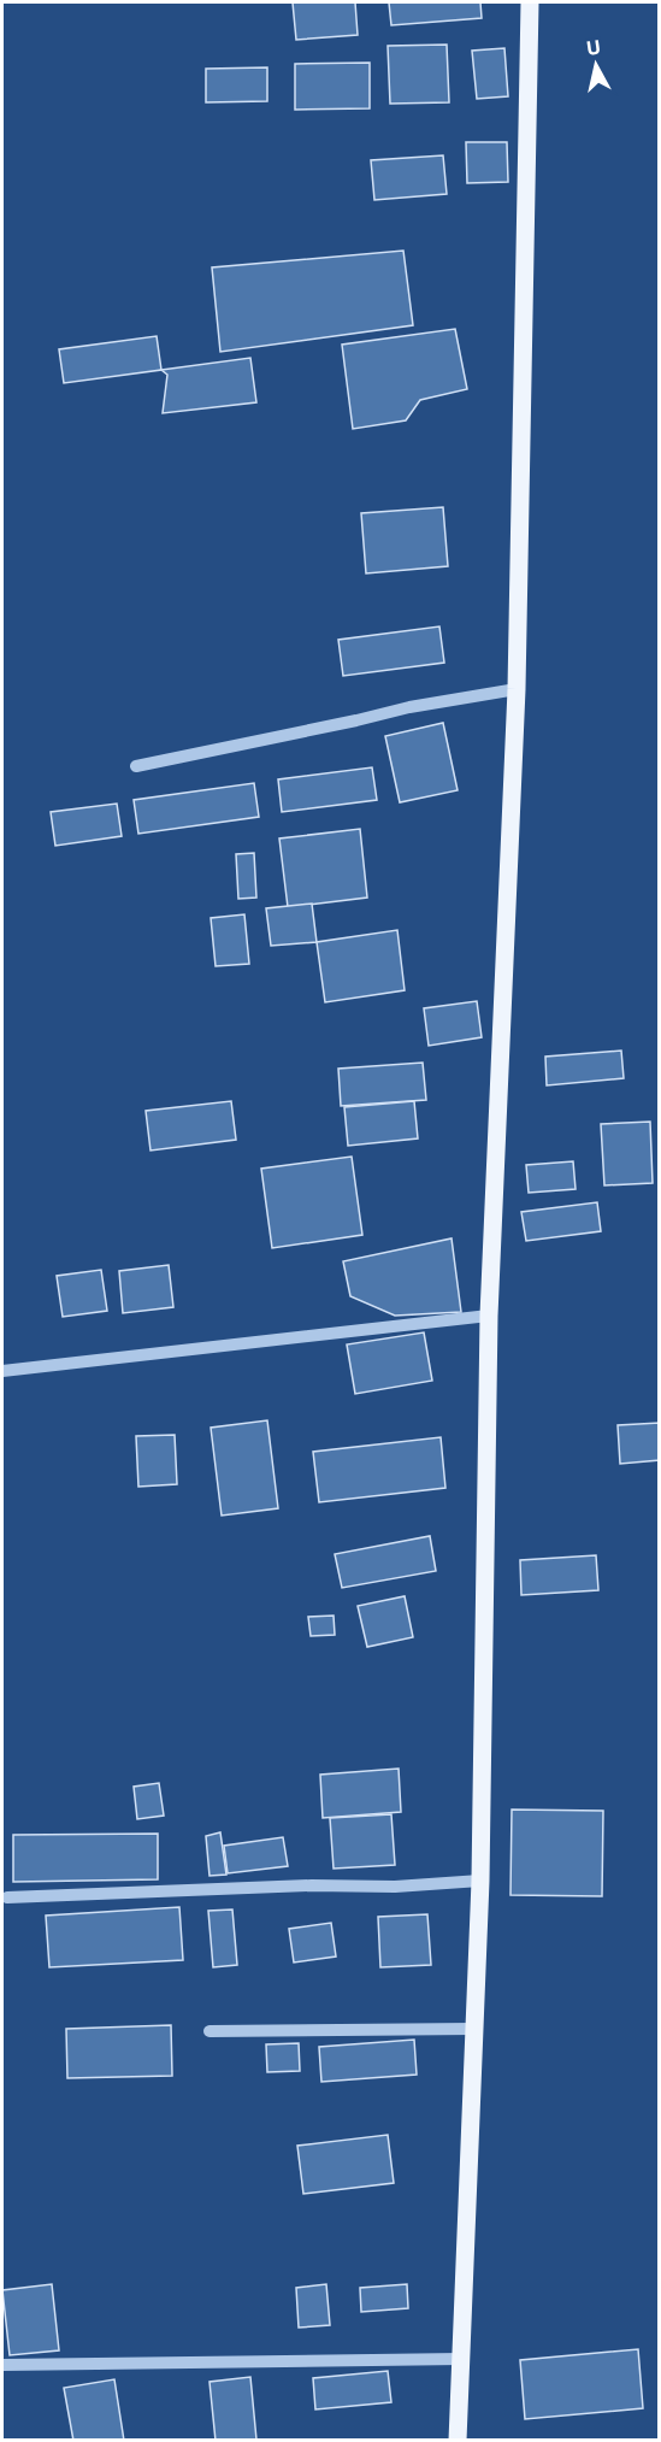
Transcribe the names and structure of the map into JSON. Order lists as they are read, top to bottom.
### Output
{
  "north": "top"
}
